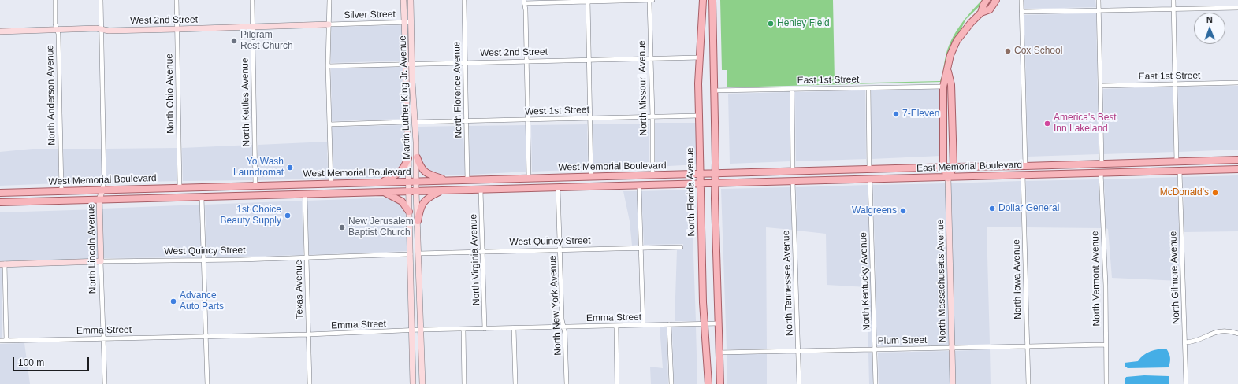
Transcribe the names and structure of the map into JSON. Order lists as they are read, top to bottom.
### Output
{
  "streets": {
    "main road": ["West Memorial Boulevard", "East Memorial Boulevard", "North Florida Avenue"],
    "street": [
      "Silver Street",
      "West 2nd Street",
      "East 1st Street",
      "North Missouri Avenue",
      "North Florence Avenue",
      "North Ohio Avenue",
      "North Anderson Avenue",
      "Martin Luther King Jr. Avenue",
      "North Kettles Avenue",
      "West 1st Street",
      "West Quincy Street",
      "North Lincoln Avenue",
      "North Virginia Avenue",
      "North Gilmore Avenue",
      "North Vermont Avenue",
      "North Iowa Avenue",
      "North Massachusetts Avenue",
      "North Kentucky Avenue",
      "North Tennessee Avenue",
      "Texas Avenue",
      "North New York Avenue",
      "Emma Street",
      "Plum Street"
    ]
  },
  "crossings": [
    ["Silver Street", "West 2nd Street"],
    ["Silver Street", "Martin Luther King Jr. Avenue"],
    ["West 2nd Street", "North Missouri Avenue"],
    ["West 2nd Street", "North Florence Avenue"],
    ["West 2nd Street", "North Ohio Avenue"],
    ["West 2nd Street", "North Anderson Avenue"],
    ["West 2nd Street", "Martin Luther King Jr. Avenue"],
    ["West 2nd Street", "North Kettles Avenue"],
    ["West 2nd Street", "North Florida Avenue"],
    ["West 2nd Street", "North Lincoln Avenue"],
    ["North Missouri Avenue", "West 1st Street"],
    ["North Missouri Avenue", "West Memorial Boulevard"],
    ["North Florence Avenue", "West 1st Street"],
    ["North Florence Avenue", "West Memorial Boulevard"],
    ["North Ohio Avenue", "West Memorial Boulevard"],
    ["North Anderson Avenue", "West Memorial Boulevard"],
    ["Martin Luther King Jr. Avenue", "West 1st Street"],
    ["Martin Luther King Jr. Avenue", "West Memorial Boulevard"],
    ["Martin Luther King Jr. Avenue", "West Quincy Street"],
    ["Martin Luther King Jr. Avenue", "Emma Street"],
    ["North Kettles Avenue", "West Memorial Boulevard"],
    ["West 1st Street", "North Florida Avenue"],
    ["West Memorial Boulevard", "East Memorial Boulevard"],
    ["West Memorial Boulevard", "North Florida Avenue"],
    ["West Memorial Boulevard", "North Lincoln Avenue"],
    ["West Memorial Boulevard", "North Virginia Avenue"],
    ["West Memorial Boulevard", "Texas Avenue"],
    ["West Memorial Boulevard", "North New York Avenue"],
    ["East Memorial Boulevard", "North Florida Avenue"],
    ["East Memorial Boulevard", "North Gilmore Avenue"],
    ["East Memorial Boulevard", "North Vermont Avenue"],
    ["East Memorial Boulevard", "North Iowa Avenue"],
    ["East Memorial Boulevard", "North Massachusetts Avenue"],
    ["East Memorial Boulevard", "North Kentucky Avenue"],
    ["East Memorial Boulevard", "North Tennessee Avenue"],
    ["North Florida Avenue", "Emma Street"],
    ["West Quincy Street", "North Lincoln Avenue"],
    ["West Quincy Street", "North Virginia Avenue"],
    ["West Quincy Street", "Texas Avenue"],
    ["West Quincy Street", "North New York Avenue"],
    ["North Lincoln Avenue", "Emma Street"],
    ["North Virginia Avenue", "Emma Street"],
    ["North Vermont Avenue", "Plum Street"],
    ["North Iowa Avenue", "Plum Street"],
    ["North Massachusetts Avenue", "Plum Street"],
    ["North Kentucky Avenue", "Plum Street"],
    ["North Tennessee Avenue", "Plum Street"],
    ["Texas Avenue", "Emma Street"],
    ["North New York Avenue", "Emma Street"]
  ],
  "places": [
    "Henley Field",
    "Pilgram Rest Church",
    "Cox School",
    "7-Eleven",
    "America's Best Inn Lakeland",
    "Yo Wash Laundromat",
    "McDonald's",
    "Dollar General",
    "Walgreens",
    "1st Choice Beauty Supply",
    "New Jerusalem Baptist Church",
    "Advance Auto Parts"
  ],
  "scale_bar": "100 m",
  "north": "top"
}
